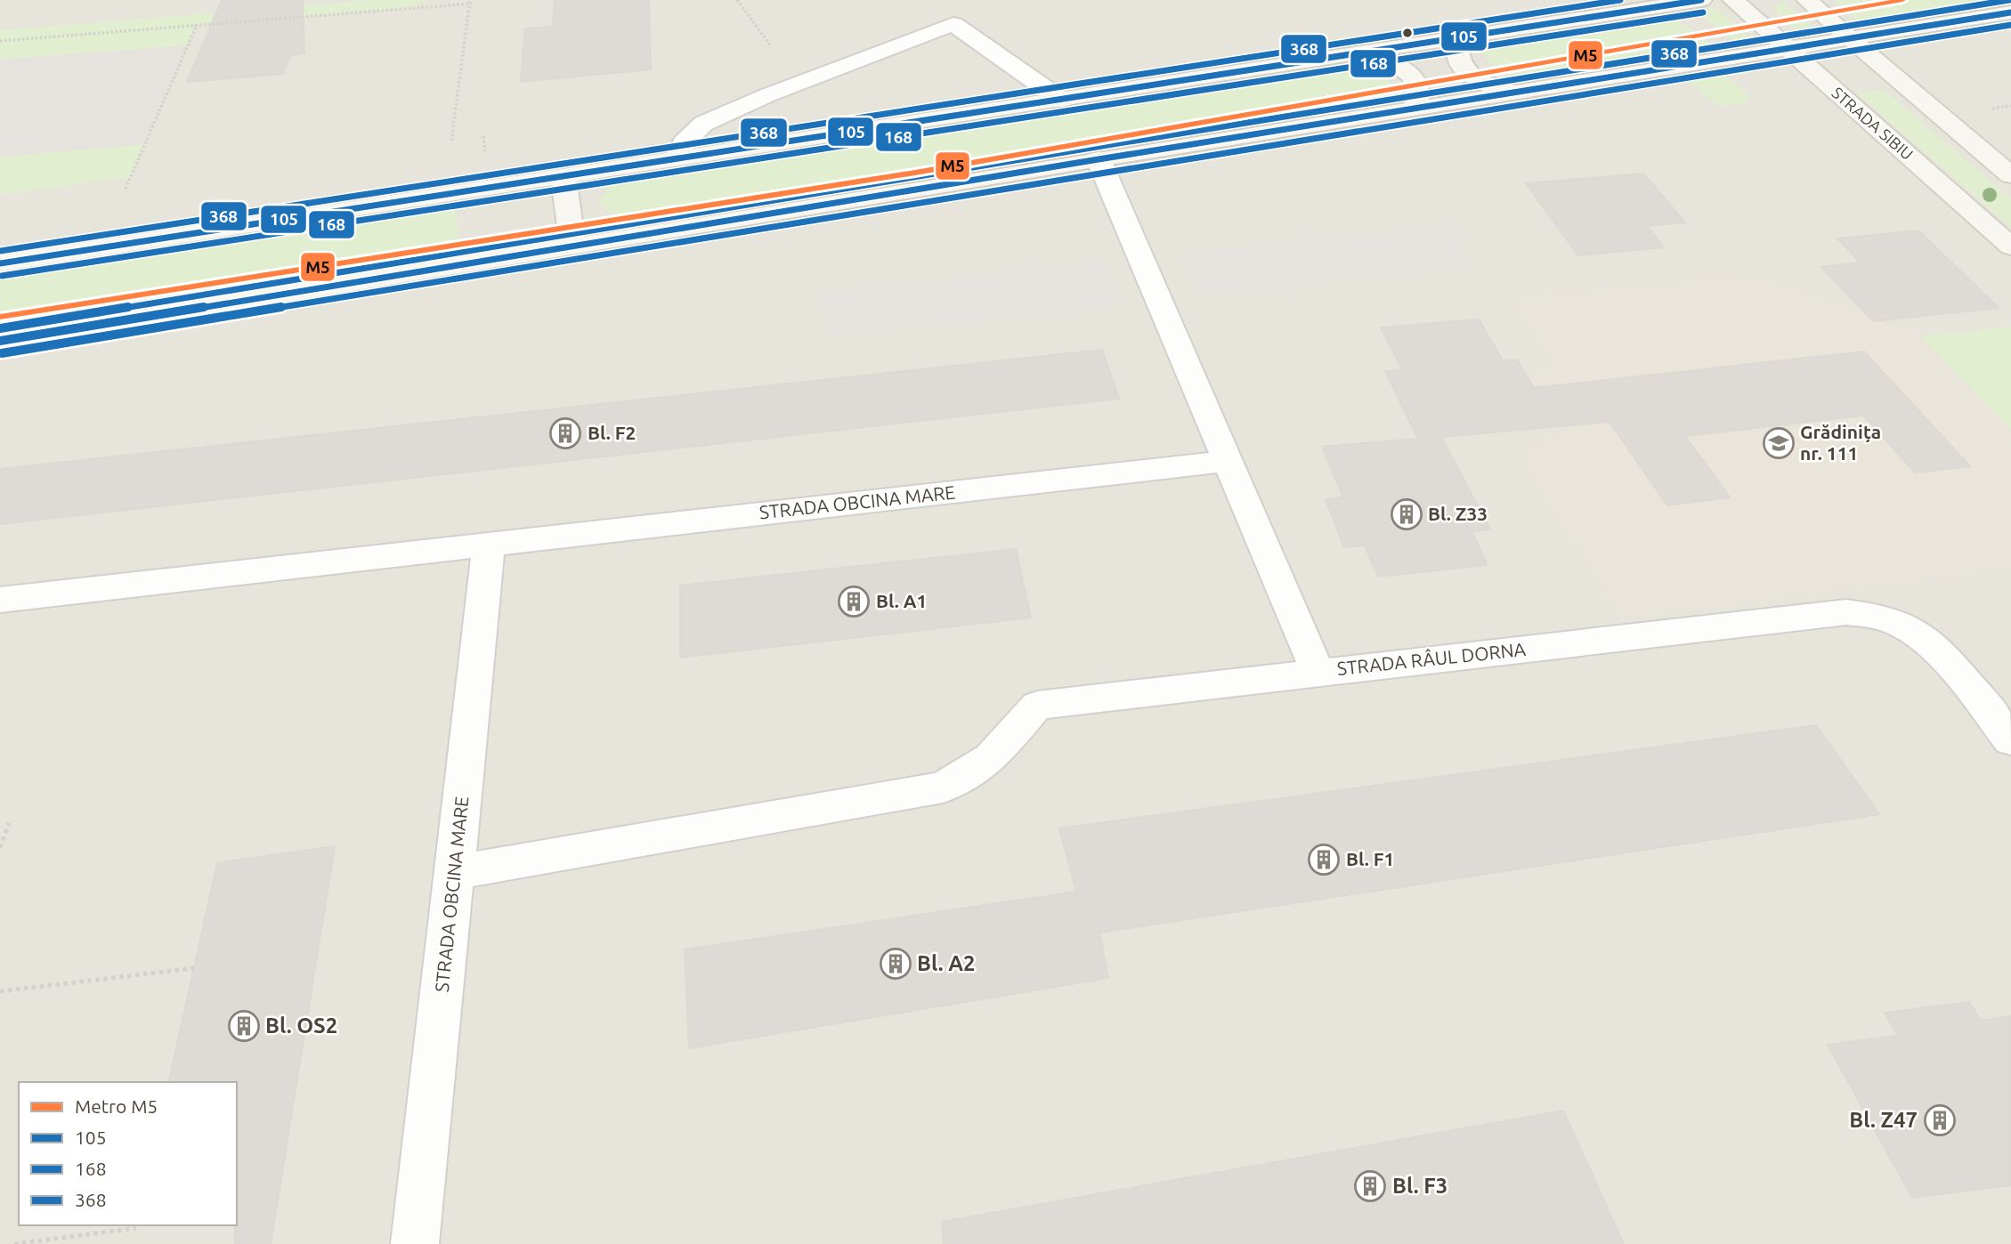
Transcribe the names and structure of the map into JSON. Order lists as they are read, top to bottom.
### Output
{
  "streets": {
    "main road": ["STRADA SIBIU"],
    "street": ["STRADA OBCINA MARE", "STRADA RÂUL DORNA"]
  },
  "crossings": [
    ["STRADA OBCINA MARE", "STRADA RÂUL DORNA"]
  ],
  "places": {
    "building": [
      "Bl. F2",
      "Bl. Z33",
      "Bl. A1",
      "Bl. F1",
      "Bl. A2",
      "Bl. OS2",
      "Bl. Z47",
      "Bl. F3"
    ],
    "school or university": ["Grădinița nr. 111"]
  },
  "lines": [
    "metro line M5",
    "transit line 105",
    "transit line 368",
    "transit line 168"
  ],
  "legend": [
    "Metro M5",
    "105",
    "168",
    "368"
  ]
}
